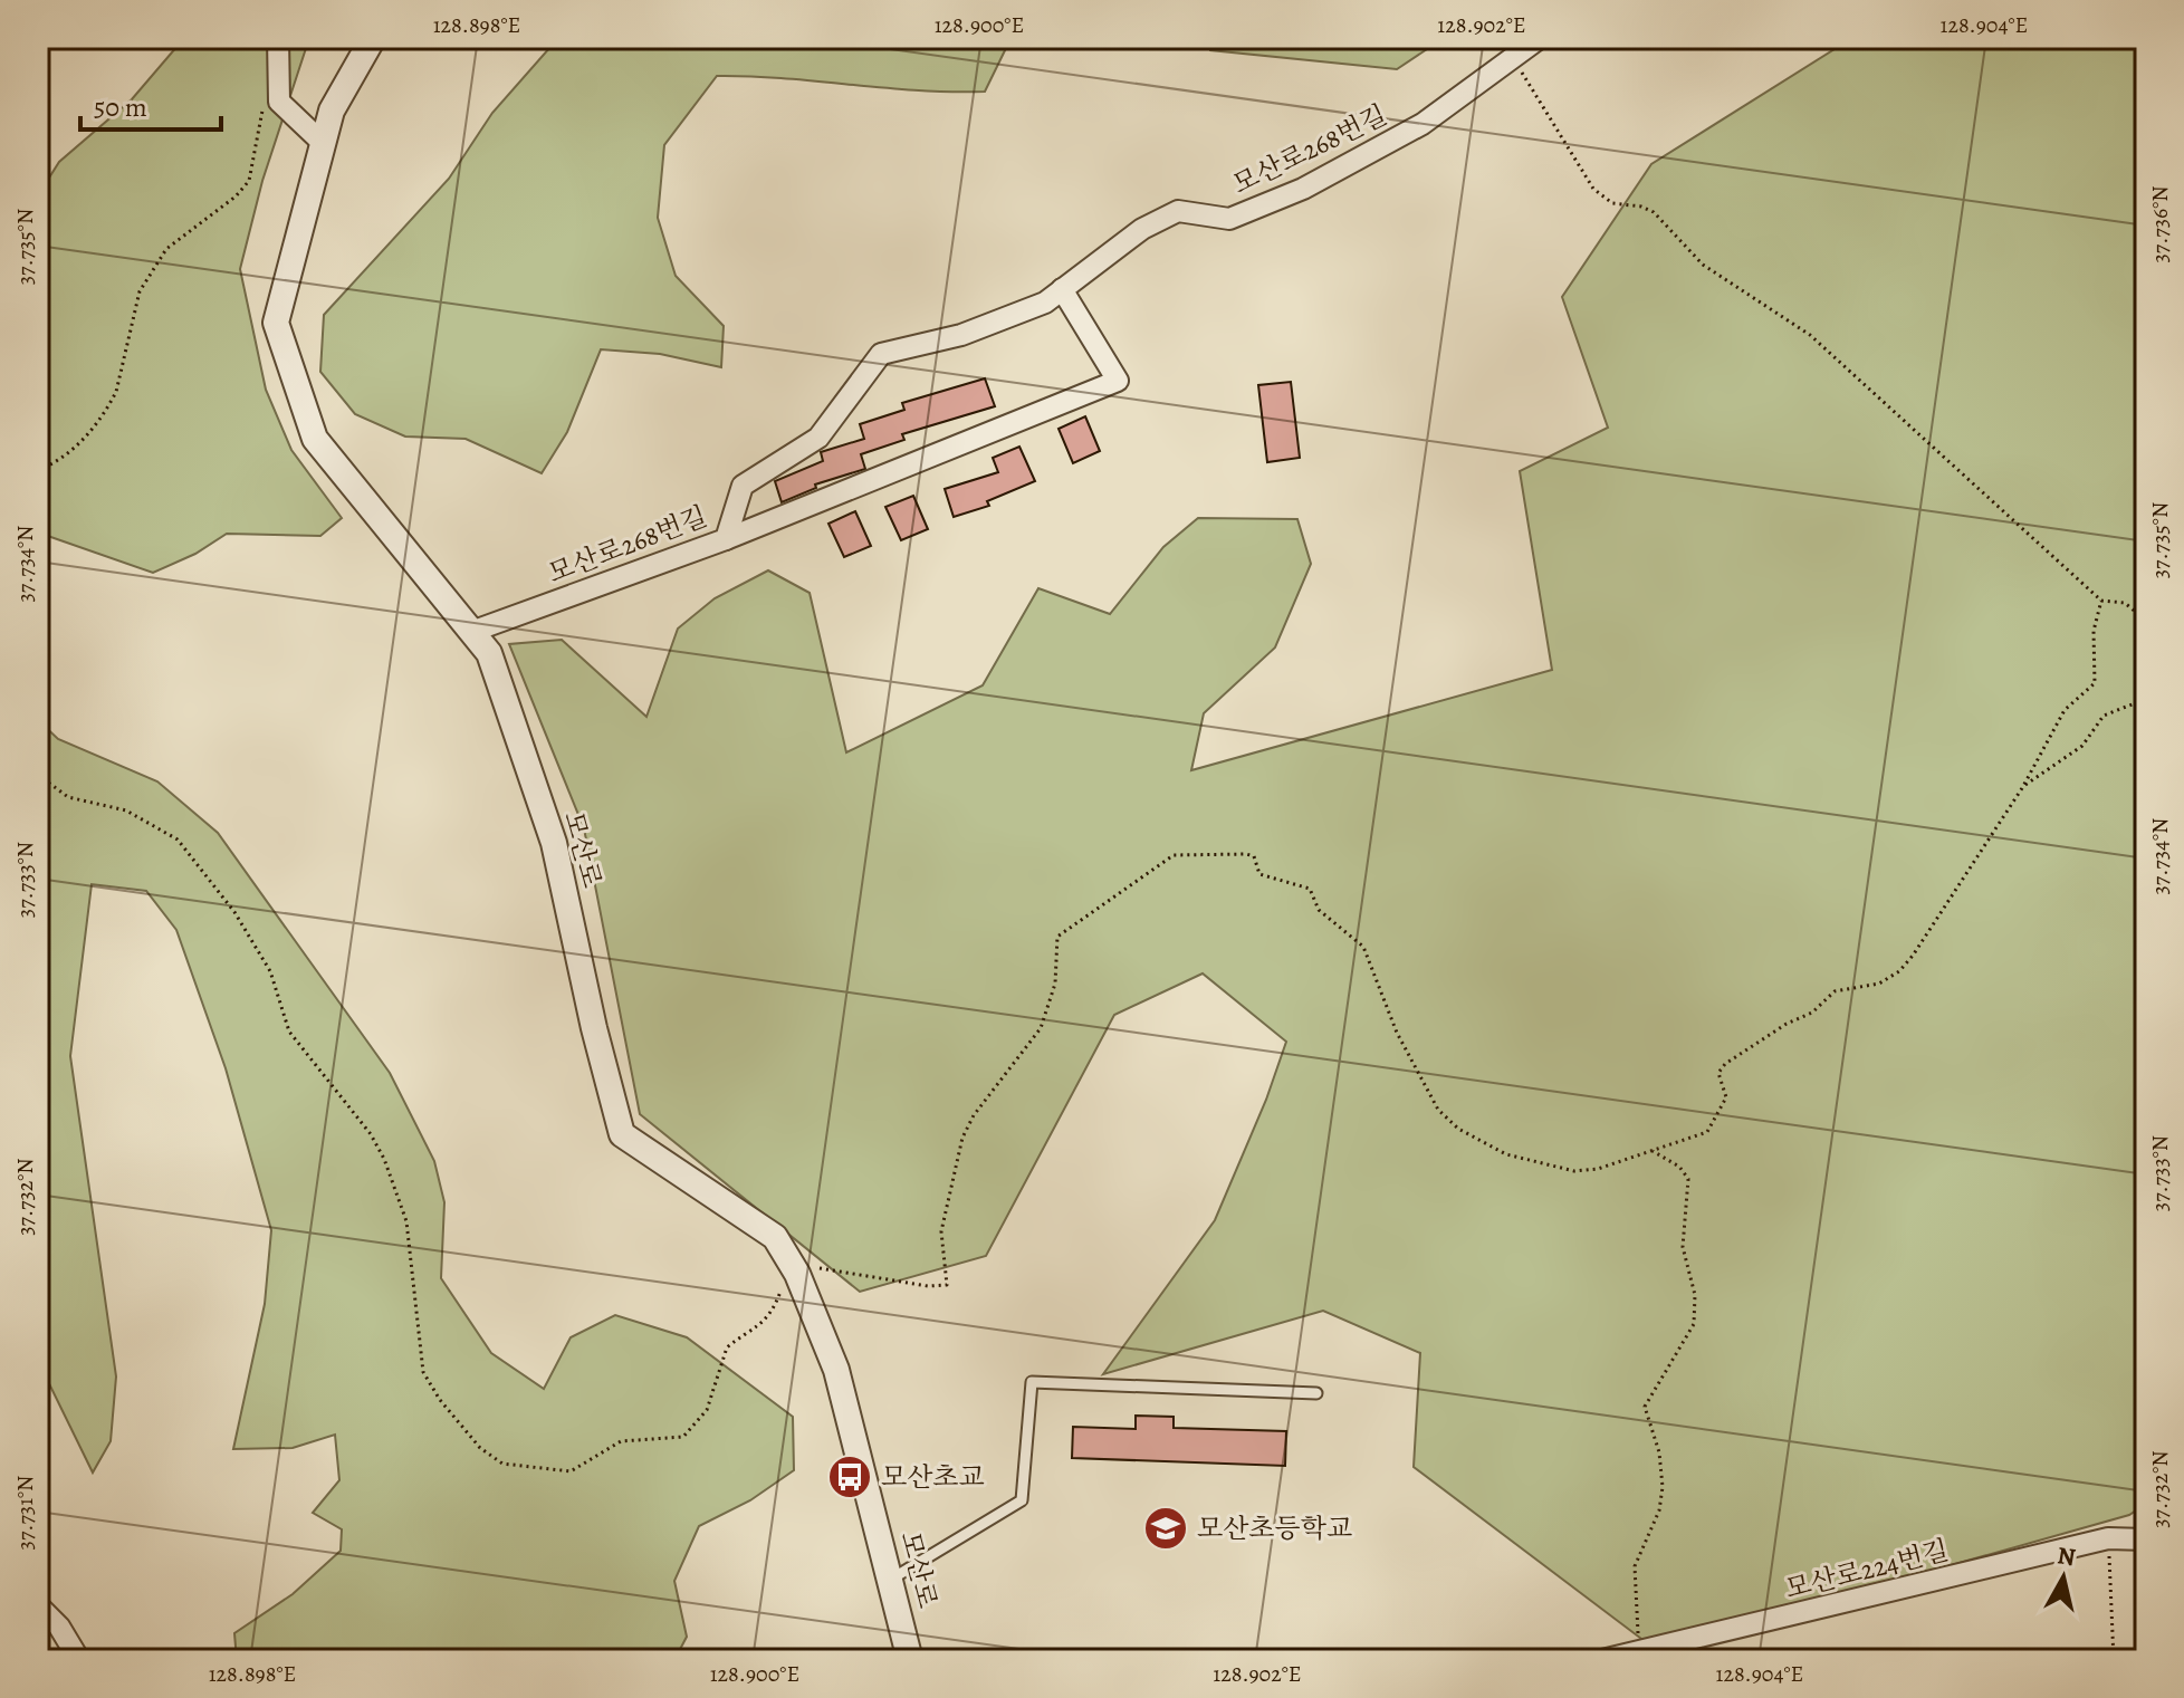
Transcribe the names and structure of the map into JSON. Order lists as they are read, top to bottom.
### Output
{
  "streets": {
    "street": ["모산로268번길", "모산로", "모산로224번길"]
  },
  "crossings": [
    ["모산로268번길", "모산로"]
  ],
  "places": {
    "bus stop": ["모산초교"],
    "school or university": ["모산초등학교"]
  },
  "scale_bar": "50 m",
  "north": "top",
  "coordinates": [
    "128.898°E",
    "128.900°E",
    "128.902°E",
    "128.904°E",
    "37.736°N",
    "37.735°N",
    "37.734°N",
    "37.733°N",
    "37.732°N",
    "37.731°N"
  ]
}
